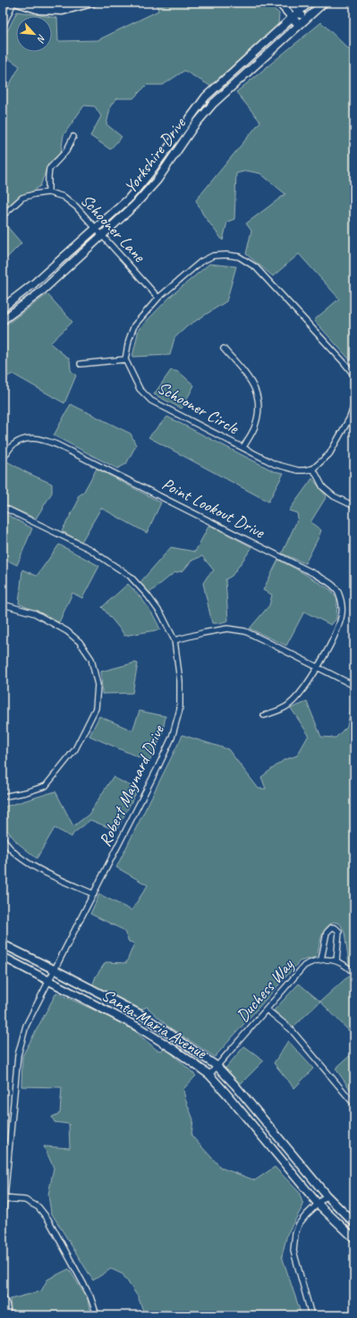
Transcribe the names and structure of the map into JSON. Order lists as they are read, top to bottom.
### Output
{
  "streets": {
    "street": [
      "Yorkshire Drive",
      "Schooner Lane",
      "Schooner Circle",
      "Point Lookout Drive",
      "Robert Maynard Drive",
      "Duchess Way",
      "Santa Maria Avenue"
    ]
  },
  "crossings": [
    ["Yorkshire Drive", "Schooner Lane"],
    ["Robert Maynard Drive", "Santa Maria Avenue"],
    ["Duchess Way", "Santa Maria Avenue"]
  ],
  "north": "bottom right"
}
